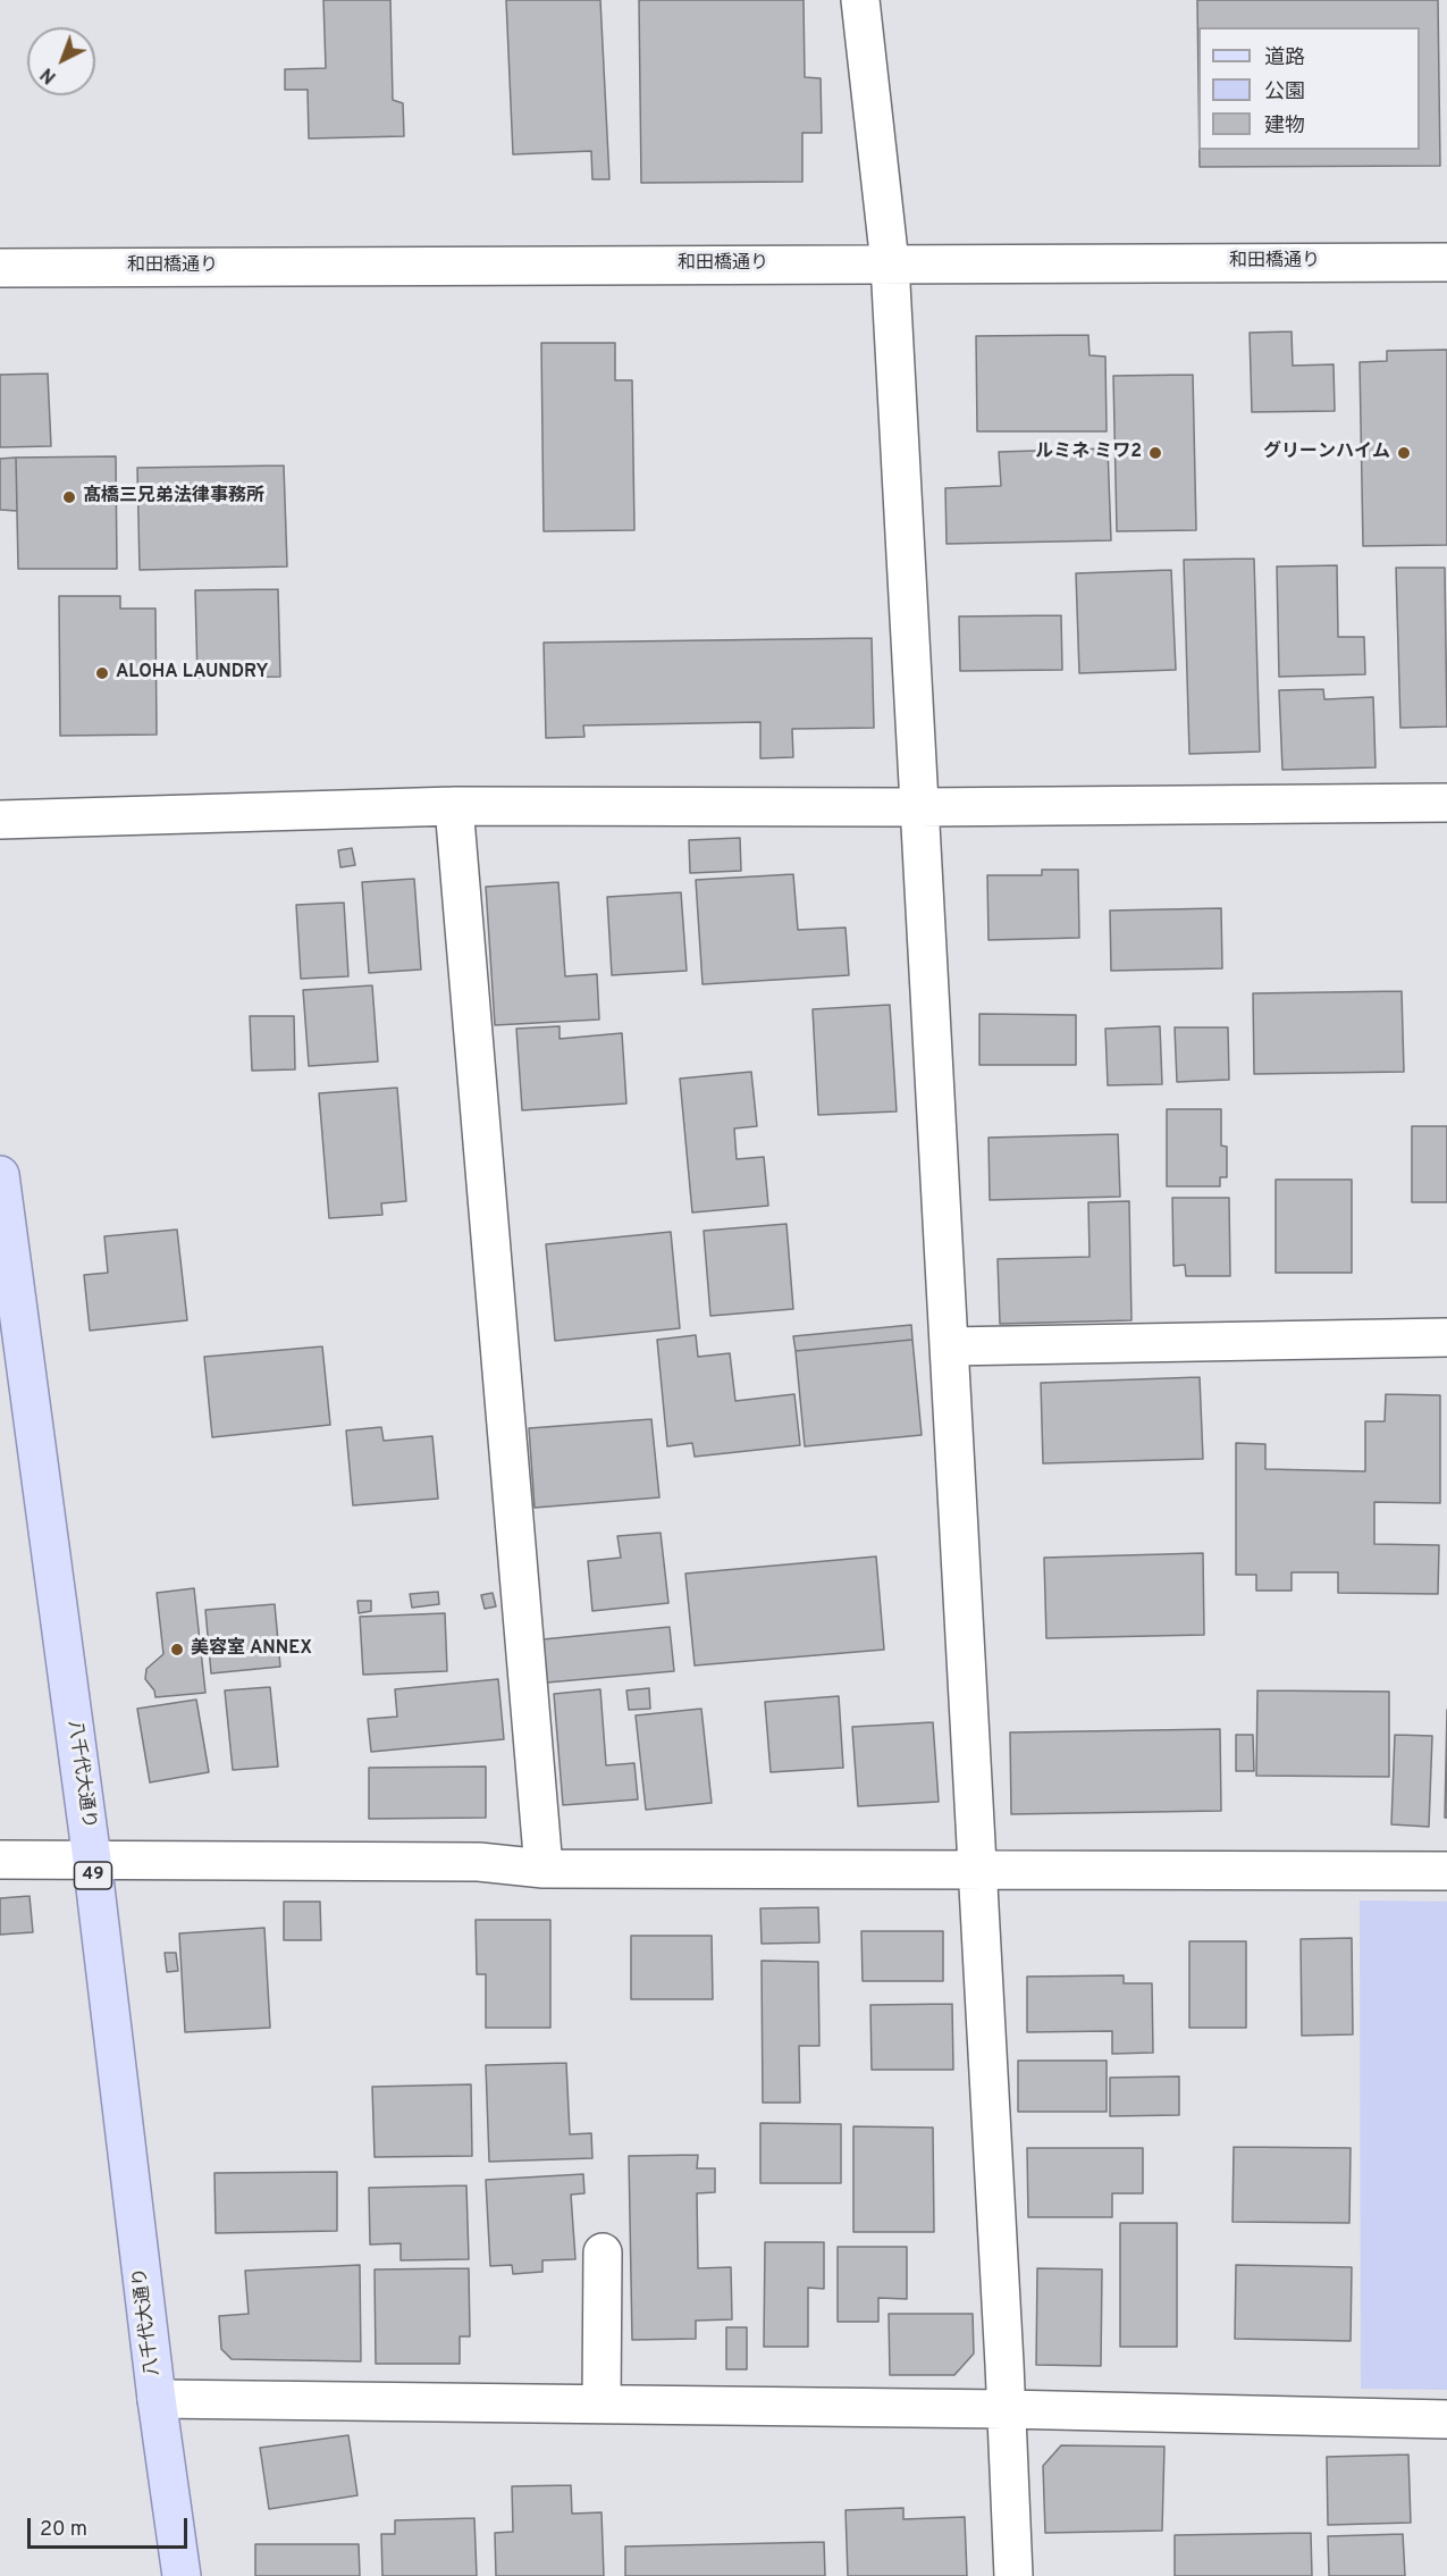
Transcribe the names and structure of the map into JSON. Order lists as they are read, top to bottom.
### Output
{
  "streets": {
    "main road": ["八千代大通り", "49"],
    "street": ["和田橋通り"]
  },
  "places": [
    "ルミネ ミワ2",
    "グリーンハイム",
    "髙橋三兄弟法律事務所",
    "ALOHA LAUNDRY",
    "美容室 ANNEX"
  ],
  "legend": ["道路", "公園", "建物"],
  "scale_bar": "20 m",
  "north": "bottom left"
}
